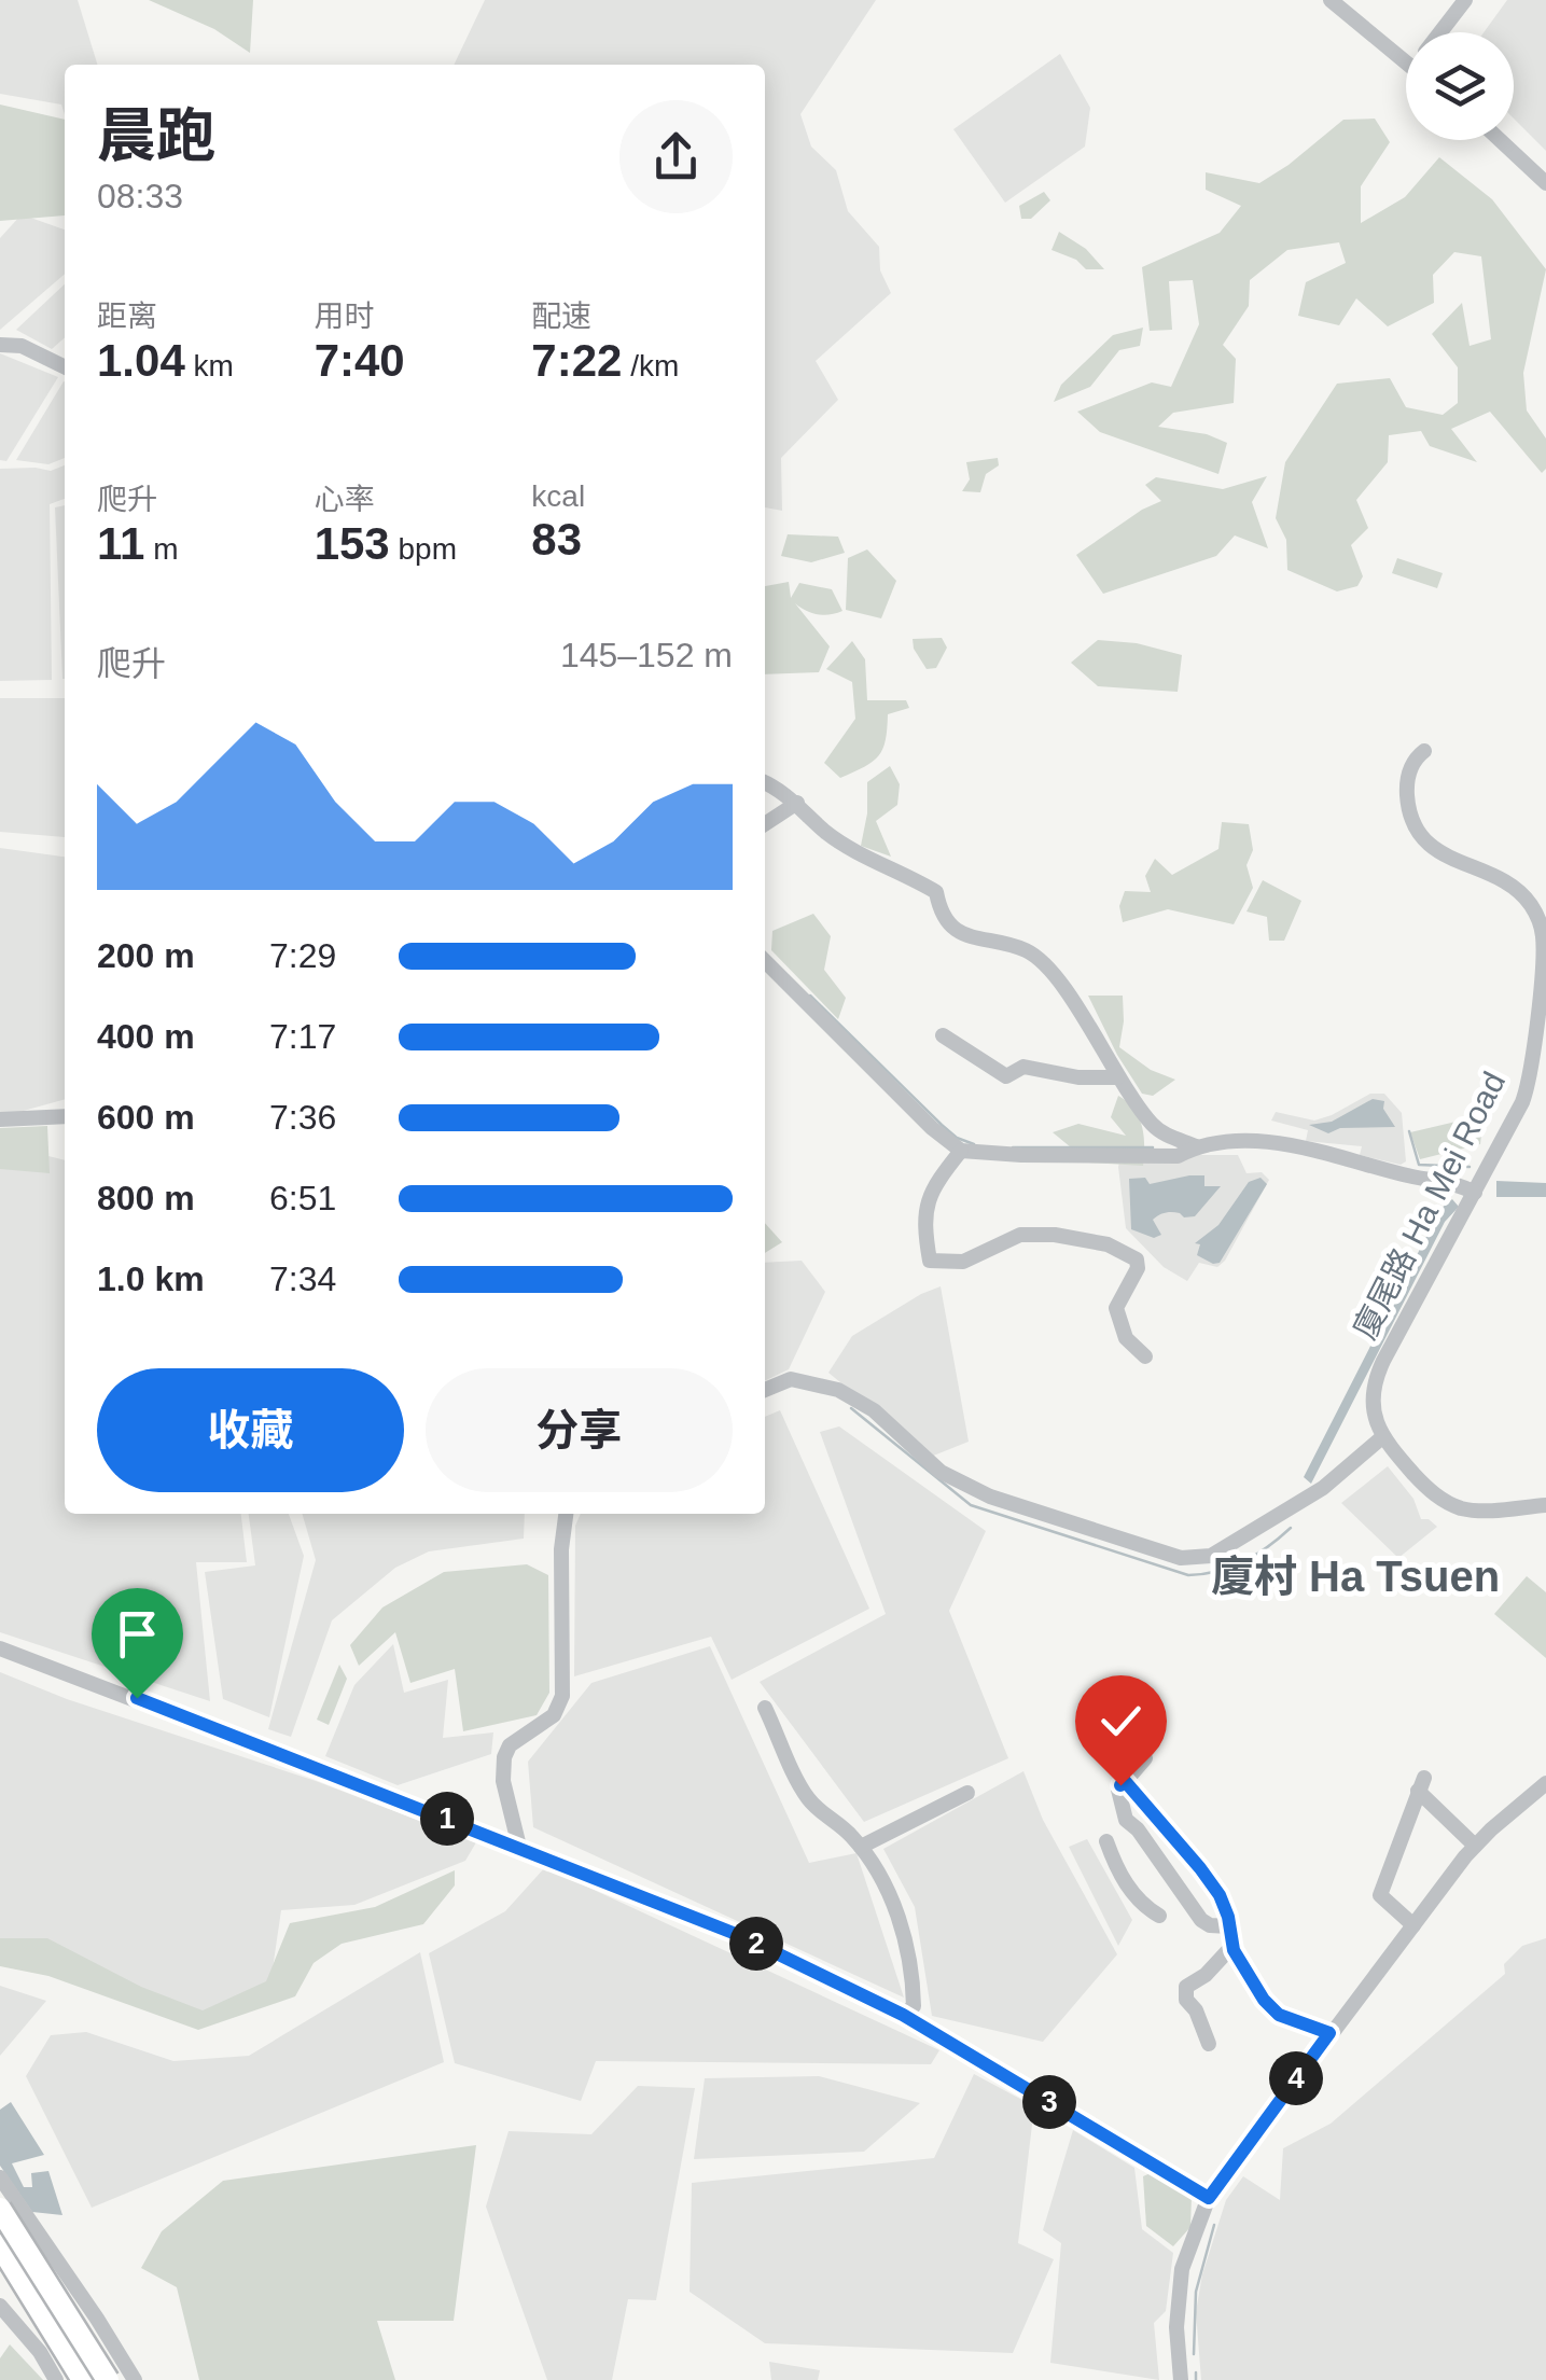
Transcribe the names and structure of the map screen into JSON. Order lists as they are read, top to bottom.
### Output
{
  "streets": {
    "street": ["廈尾路 Ha Mei Road"]
  },
  "districts": ["廈村 Ha Tsuen"],
  "page": {
    "heading": ["晨跑", "08:33"],
    "stats": [
      ["距离", "1.04 km"],
      ["用时", "7:40"],
      ["配速", "7:22 /km"],
      ["爬升", "11 m"],
      ["心率", "153 bpm"],
      ["kcal", "83"]
    ],
    "chart": ["爬升", "145–152 m"],
    "list": [
      {
        "name": "200 m",
        "note": "7:29"
      },
      {
        "name": "400 m",
        "note": "7:17"
      },
      {
        "name": "600 m",
        "note": "7:36"
      },
      {
        "name": "800 m",
        "note": "6:51"
      },
      {
        "name": "1.0 km",
        "note": "7:34"
      }
    ],
    "buttons": ["收藏", "分享"],
    "pins": [
      "1",
      "2",
      "4",
      "3"
    ]
  }
}
